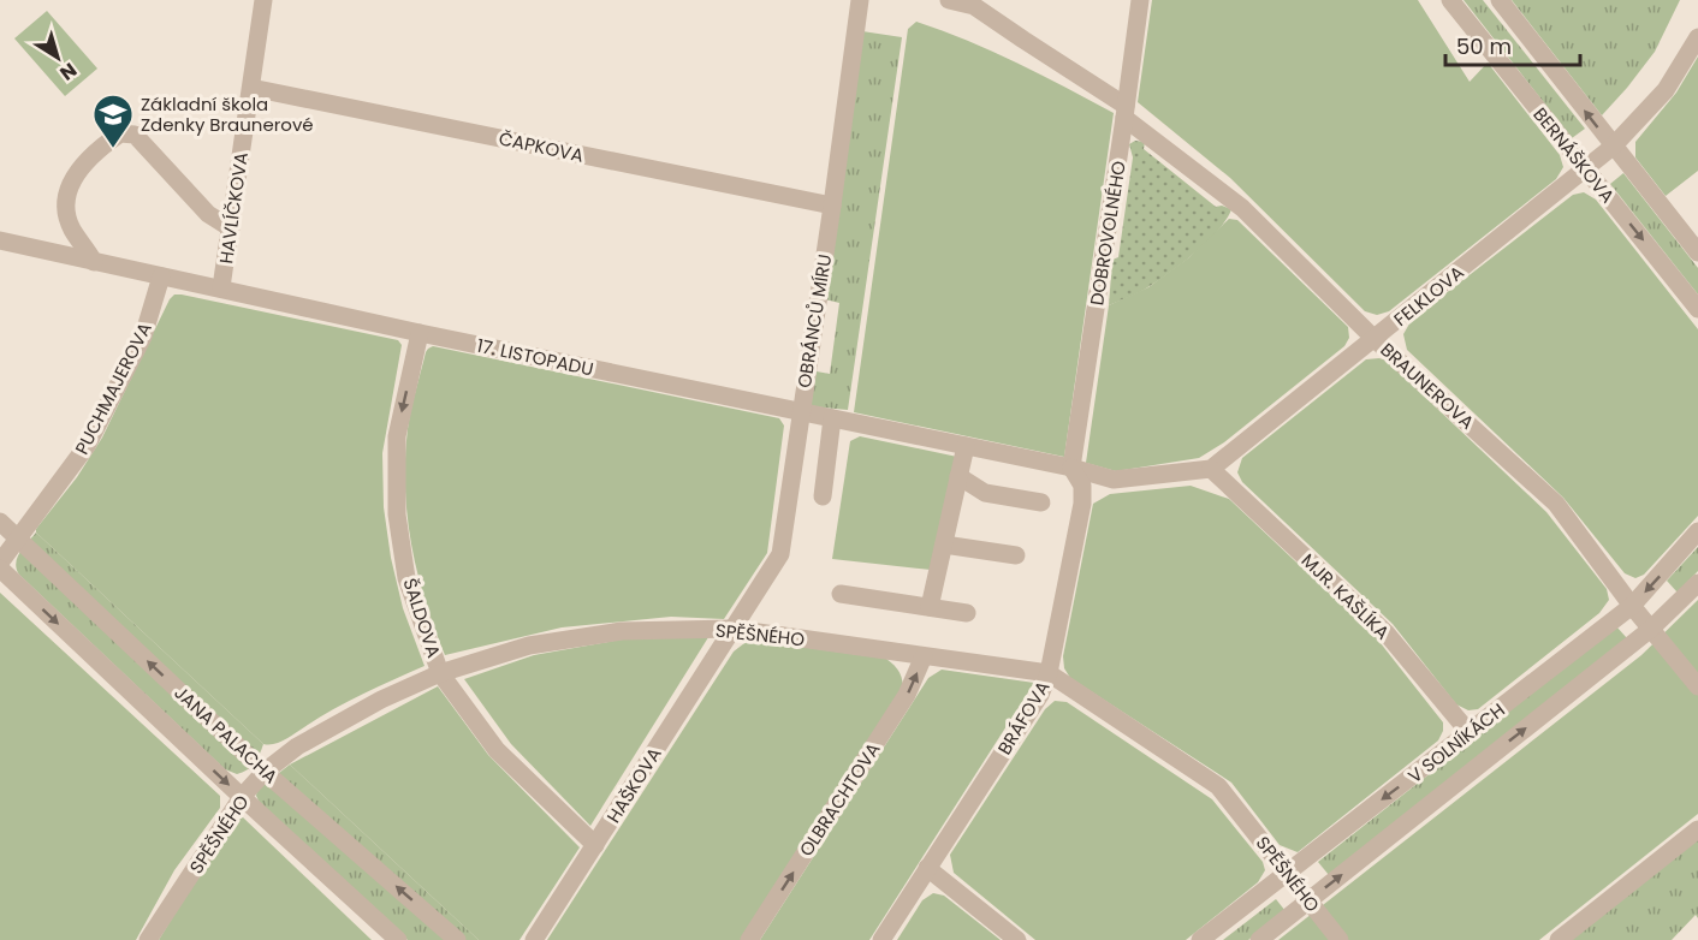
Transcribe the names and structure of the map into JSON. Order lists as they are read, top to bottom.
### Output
{
  "streets": {
    "street": [
      "ČAPKOVA",
      "BERNÁŠKOVA",
      "HAVLÍČKOVA",
      "DOBROVOLNÉHO",
      "FELKLOVA",
      "OBRÁNCŮ MÍRU",
      "17. LISTOPADU",
      "BRAUNEROVA",
      "PUCHMAJEROVA",
      "MJR. KAŠLÍKA",
      "ŠALDOVA",
      "SPĚŠNÉHO",
      "BRÁFOVA",
      "JANA PALACHA",
      "V SOLNÍKÁCH",
      "HAŠKOVA",
      "OLBRACHTOVA"
    ]
  },
  "crossings": [
    ["ČAPKOVA", "HAVLÍČKOVA"],
    ["ČAPKOVA", "OBRÁNCŮ MÍRU"],
    ["BERNÁŠKOVA", "FELKLOVA"],
    ["HAVLÍČKOVA", "17. LISTOPADU"],
    ["DOBROVOLNÉHO", "17. LISTOPADU"],
    ["DOBROVOLNÉHO", "BRAUNEROVA"],
    ["DOBROVOLNÉHO", "BRÁFOVA"],
    ["FELKLOVA", "BRAUNEROVA"],
    ["FELKLOVA", "MJR. KAŠLÍKA"],
    ["OBRÁNCŮ MÍRU", "17. LISTOPADU"],
    ["OBRÁNCŮ MÍRU", "SPĚŠNÉHO"],
    ["OBRÁNCŮ MÍRU", "HAŠKOVA"],
    ["17. LISTOPADU", "PUCHMAJEROVA"],
    ["17. LISTOPADU", "ŠALDOVA"],
    ["17. LISTOPADU", "BRÁFOVA"],
    ["BRAUNEROVA", "V SOLNÍKÁCH"],
    ["PUCHMAJEROVA", "JANA PALACHA"],
    ["MJR. KAŠLÍKA", "V SOLNÍKÁCH"],
    ["ŠALDOVA", "SPĚŠNÉHO"],
    ["ŠALDOVA", "HAŠKOVA"],
    ["SPĚŠNÉHO", "BRÁFOVA"],
    ["SPĚŠNÉHO", "JANA PALACHA"],
    ["SPĚŠNÉHO", "V SOLNÍKÁCH"],
    ["SPĚŠNÉHO", "HAŠKOVA"],
    ["SPĚŠNÉHO", "OLBRACHTOVA"]
  ],
  "one_way": ["ŠALDOVA", "OLBRACHTOVA"],
  "places": {
    "school or university": ["Základní škola Zdenky Braunerové"]
  },
  "scale_bar": "50 m",
  "north": "bottom right"
}
